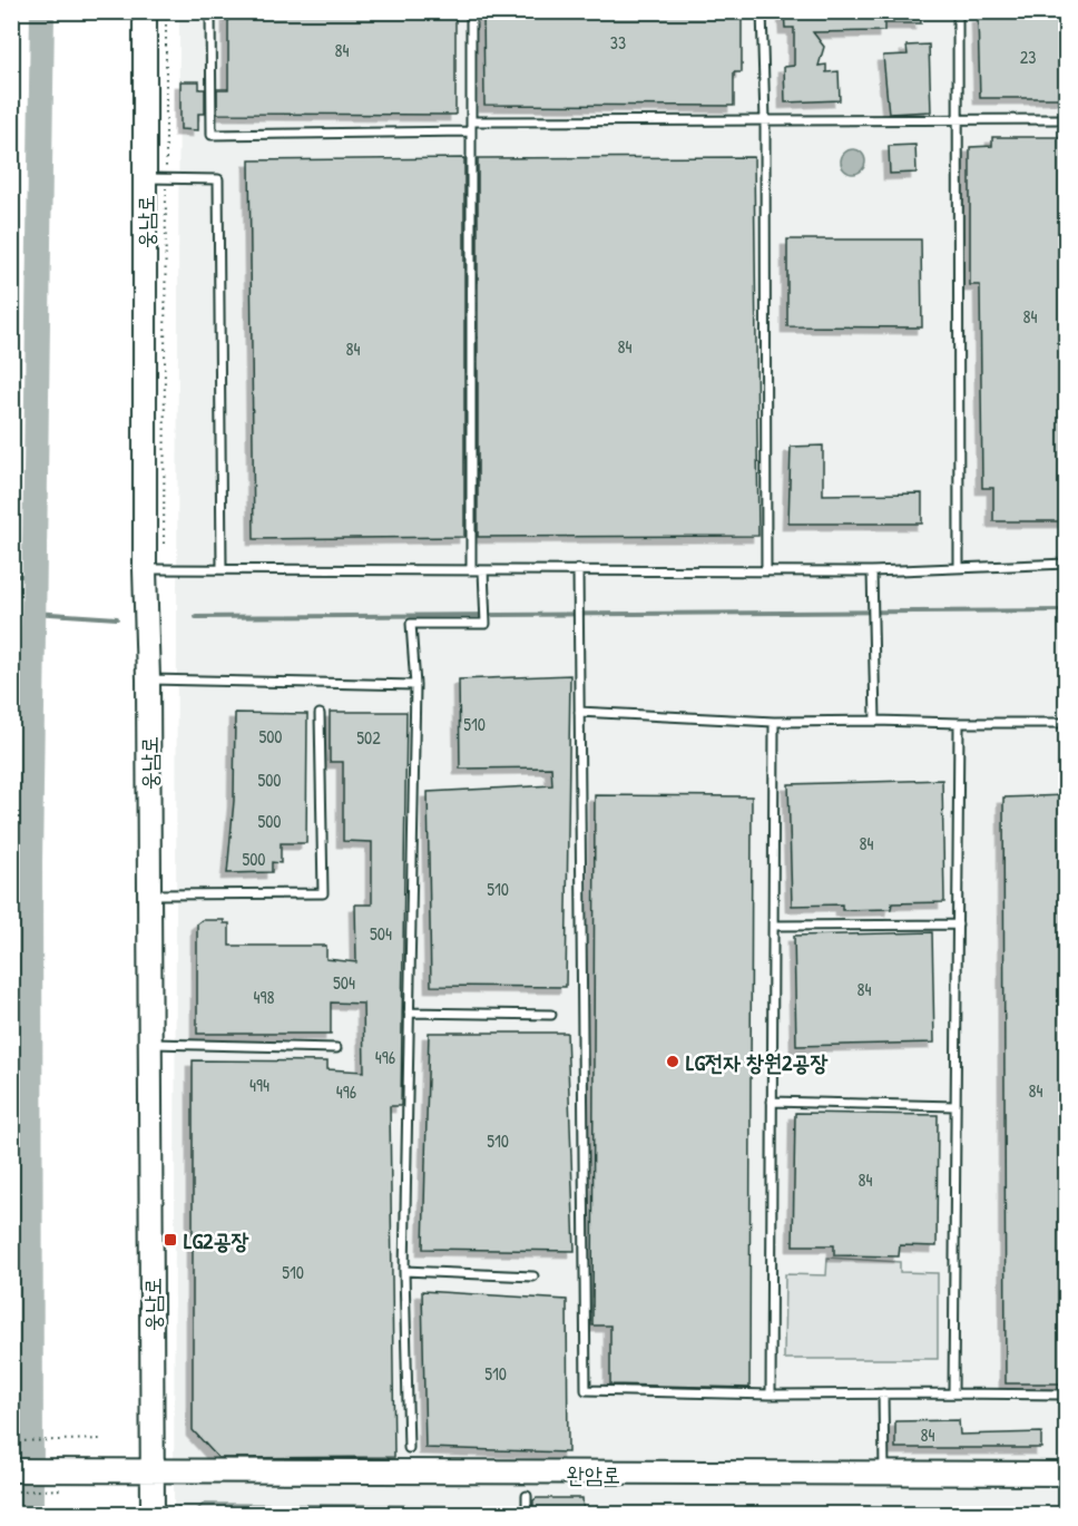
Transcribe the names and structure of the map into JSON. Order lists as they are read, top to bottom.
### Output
{
  "streets": {
    "street": ["웅남로", "완암로"]
  },
  "crossings": [
    ["웅남로", "완암로"]
  ],
  "places": {
    "other": ["LG전자 창원2공장"],
    "transit": ["LG2공장"]
  },
  "house_numbers": [
    "33",
    "84",
    "23",
    "84",
    "84",
    "84",
    "510",
    "500",
    "502",
    "500",
    "500",
    "84",
    "500",
    "510",
    "504",
    "504",
    "84",
    "498",
    "496",
    "494",
    "84",
    "496",
    "510",
    "84",
    "510",
    "510",
    "84"
  ]
}
